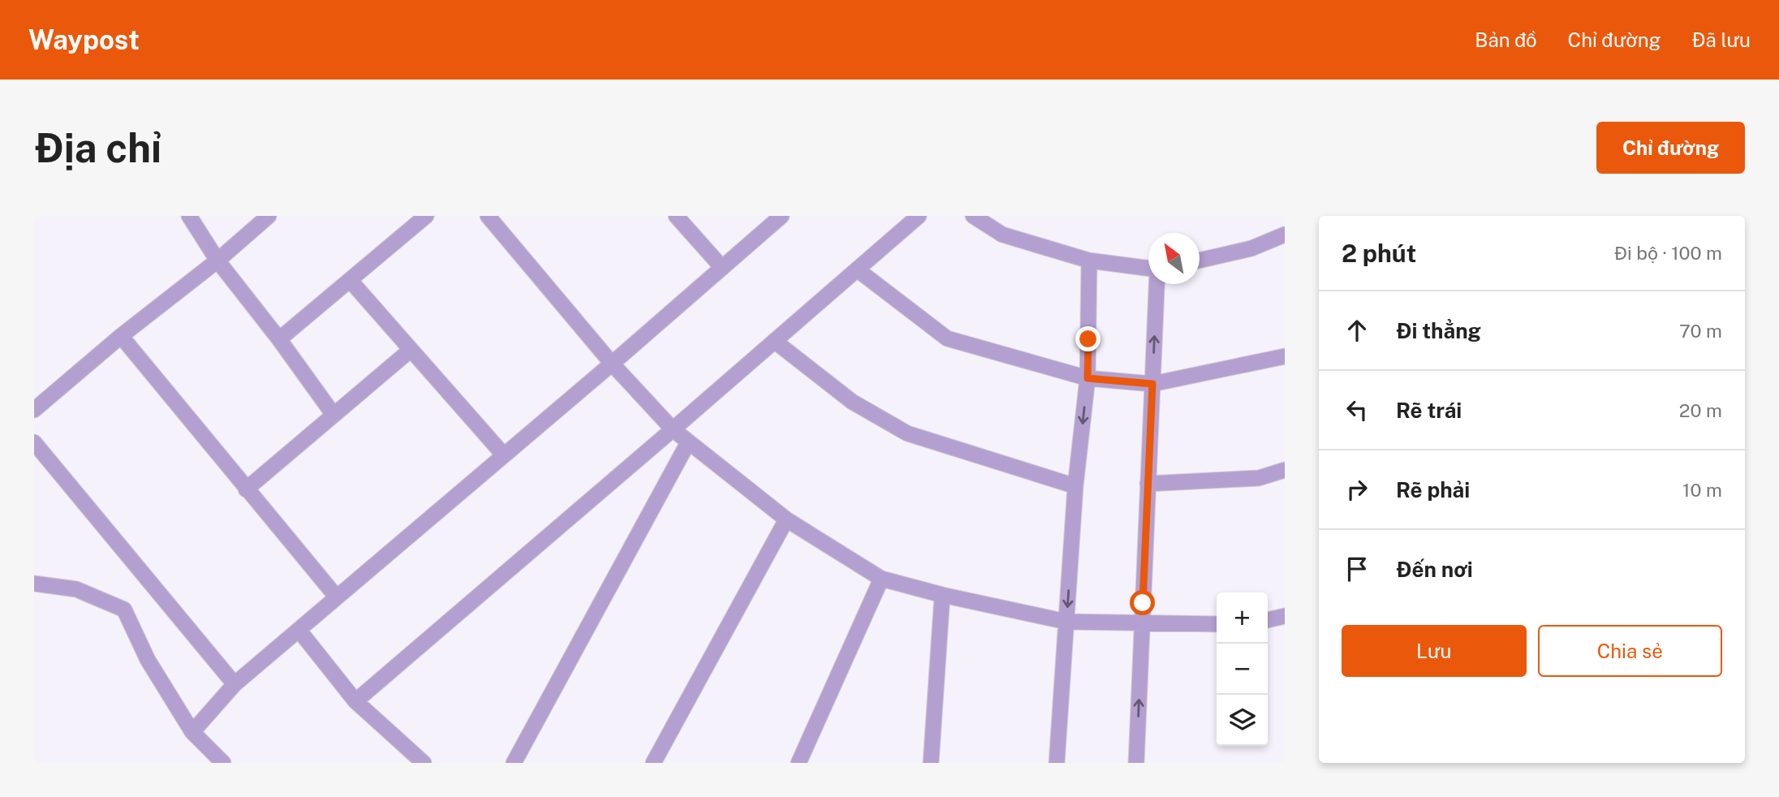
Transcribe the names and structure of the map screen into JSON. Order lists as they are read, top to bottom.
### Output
{
  "north": "top left",
  "page": {
    "header": "Waypost",
    "nav": ["Bản đồ", "Chỉ đường", "Đã lưu"],
    "buttons": [
      "Chỉ đường",
      ["Lưu", "Chia sẻ"]
    ],
    "title": "Địa chỉ",
    "heading": ["2 phút", "Đi bộ · 100 m"],
    "list": [
      ["Đi thẳng", "70 m"],
      ["Rẽ trái", "20 m"],
      ["Rẽ phải", "10 m"],
      "Đến nơi"
    ],
    "map_buttons": ["+", "−"]
  }
}
